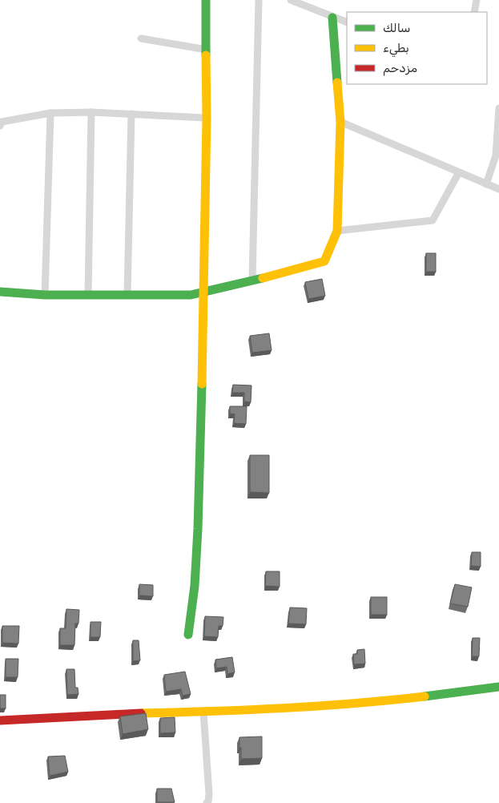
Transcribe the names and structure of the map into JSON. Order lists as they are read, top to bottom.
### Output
{
  "legend": ["سالك", "بطيء", "مزدحم"]
}
